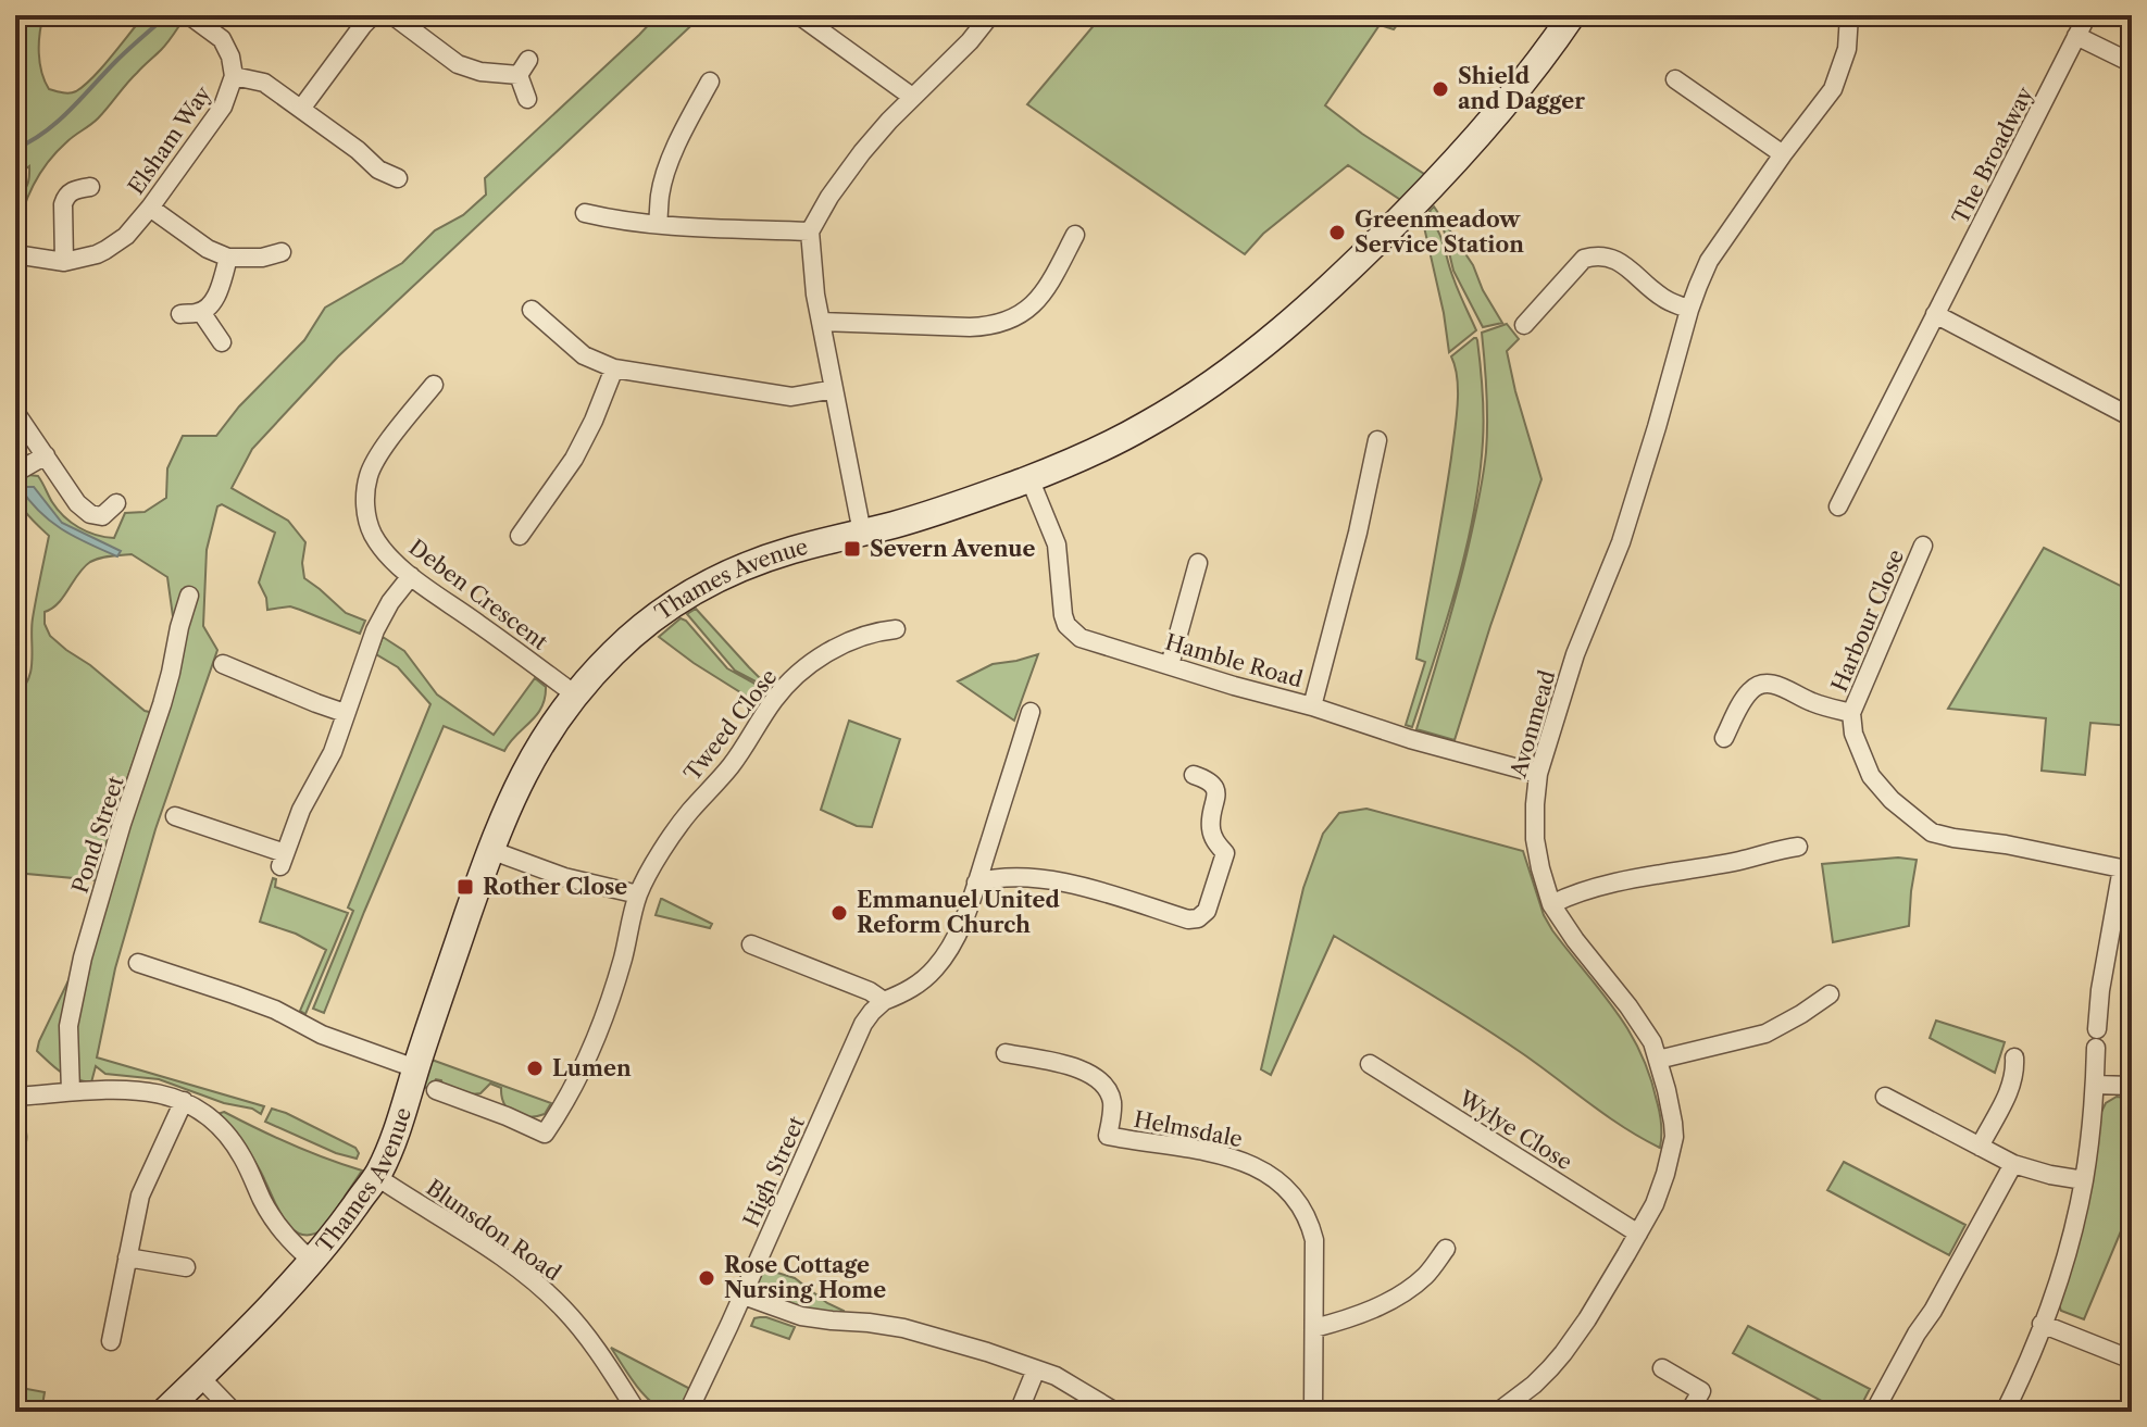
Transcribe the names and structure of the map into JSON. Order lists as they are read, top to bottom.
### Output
{
  "streets": {
    "street": [
      "Elsham Way",
      "The Broadway",
      "Thames Avenue",
      "Deben Crescent",
      "Harbour Close",
      "Hamble Road",
      "Avonmead",
      "Tweed Close",
      "Pond Street",
      "Helmsdale",
      "Wylye Close",
      "High Street",
      "Blunsdon Road"
    ]
  },
  "crossings": [
    ["Thames Avenue", "Deben Crescent"],
    ["Thames Avenue", "Hamble Road"],
    ["Thames Avenue", "Blunsdon Road"],
    ["Hamble Road", "Avonmead"],
    ["Avonmead", "Wylye Close"]
  ],
  "places": {
    "other": [
      "Shield and Dagger",
      "Greenmeadow Service Station",
      "Emmanuel United Reform Church",
      "Lumen",
      "Rose Cottage Nursing Home"
    ],
    "transit": ["Severn Avenue", "Rother Close"]
  }
}
